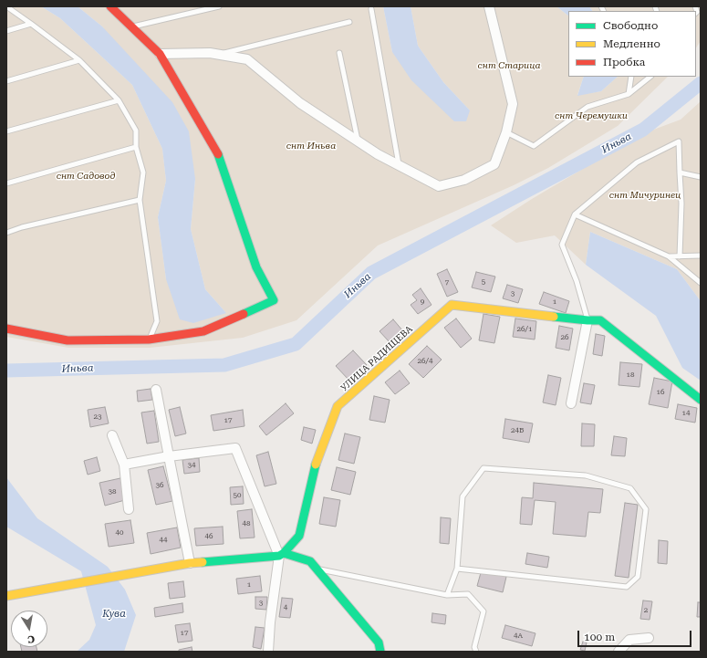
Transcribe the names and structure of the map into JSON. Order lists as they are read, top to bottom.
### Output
{
  "streets": {
    "street": ["УЛИЦА РАДИЩЕВА"]
  },
  "water": ["Иньва", "Кува"],
  "parks": [
    "снт Старица",
    "снт Черемушки",
    "снт Иньва",
    "снт Садовод",
    "снт Мичуринец"
  ],
  "house_numbers": [
    "5",
    "7",
    "3",
    "9",
    "1",
    "26/1",
    "26",
    "26/4",
    "18",
    "16",
    "14",
    "23",
    "17",
    "24Б",
    "34",
    "36",
    "38",
    "50",
    "48",
    "40",
    "46",
    "44",
    "1",
    "3",
    "4",
    "2",
    "17",
    "4А"
  ],
  "legend": ["Свободно", "Медленно", "Пробка"],
  "scale_bar": "100 m",
  "north": "bottom"
}
